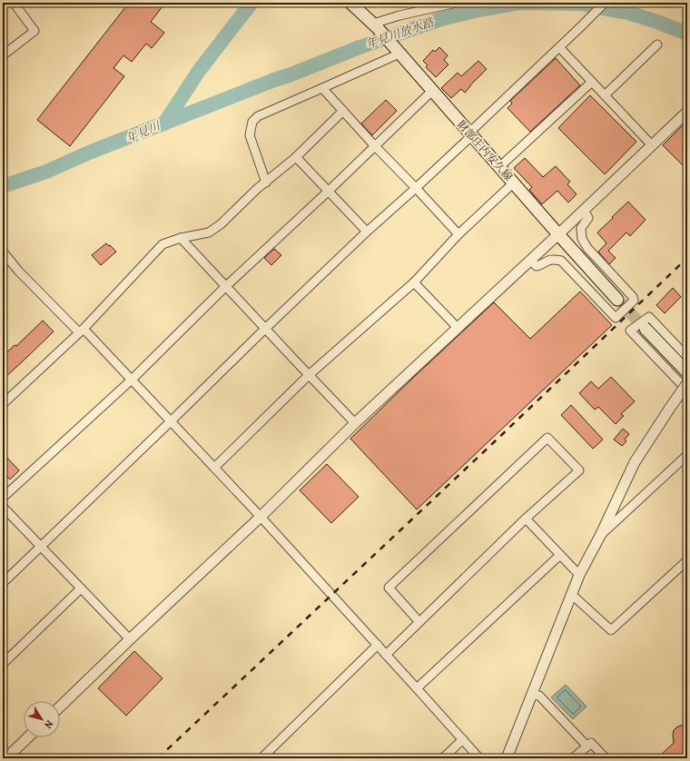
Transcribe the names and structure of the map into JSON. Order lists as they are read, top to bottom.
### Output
{
  "streets": {
    "main road": ["財部庄内安久線"]
  },
  "water": ["年見川放水路", "年見川"],
  "north": "bottom right"
}
